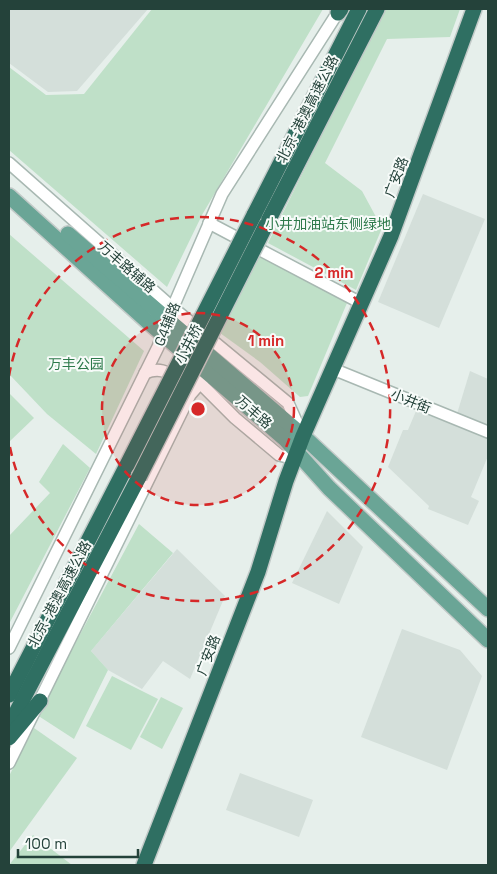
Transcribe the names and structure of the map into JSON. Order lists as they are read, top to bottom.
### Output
{
  "streets": {
    "highway": ["北京-港澳高速公路", "广安路", "小井桥"],
    "main road": ["万丰路"],
    "street": ["万丰路辅路", "G4辅路", "小井街"]
  },
  "crossings": [
    ["北京-港澳高速公路", "小井桥"],
    ["广安路", "小井街"],
    ["广安路", "万丰路"],
    ["万丰路辅路", "G4辅路"],
    ["万丰路辅路", "万丰路"],
    ["G4辅路", "万丰路"]
  ],
  "parks": ["小井加油站东侧绿地", "万丰公园"],
  "scale_bar": "100 m",
  "rings": ["2 min", "1 min"]
}
